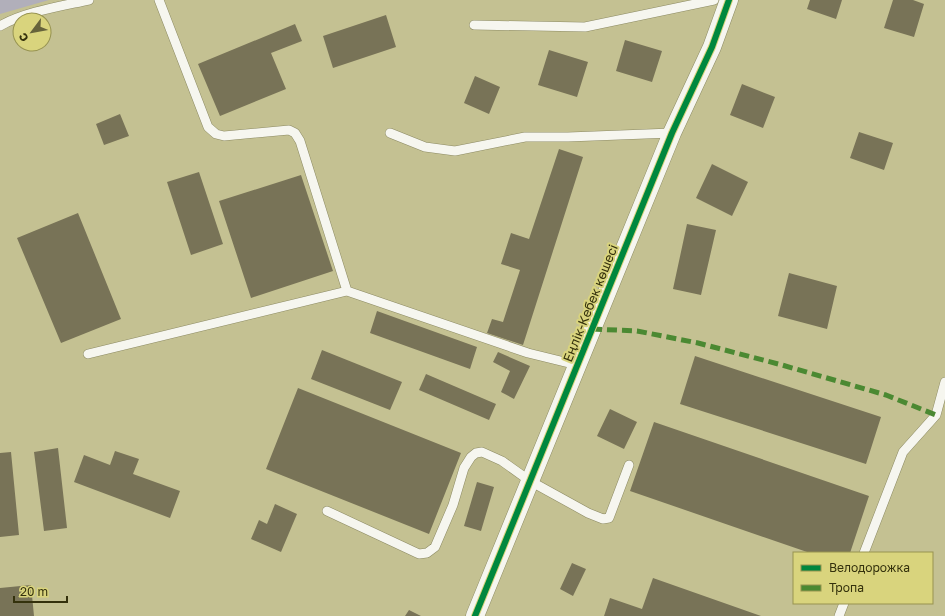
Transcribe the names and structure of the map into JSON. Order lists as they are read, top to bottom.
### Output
{
  "streets": {
    "street": ["Еңлік-Кебек көшесі"]
  },
  "legend": ["Велодорожка", "Тропа"],
  "scale_bar": "20 m",
  "north": "bottom left"
}
